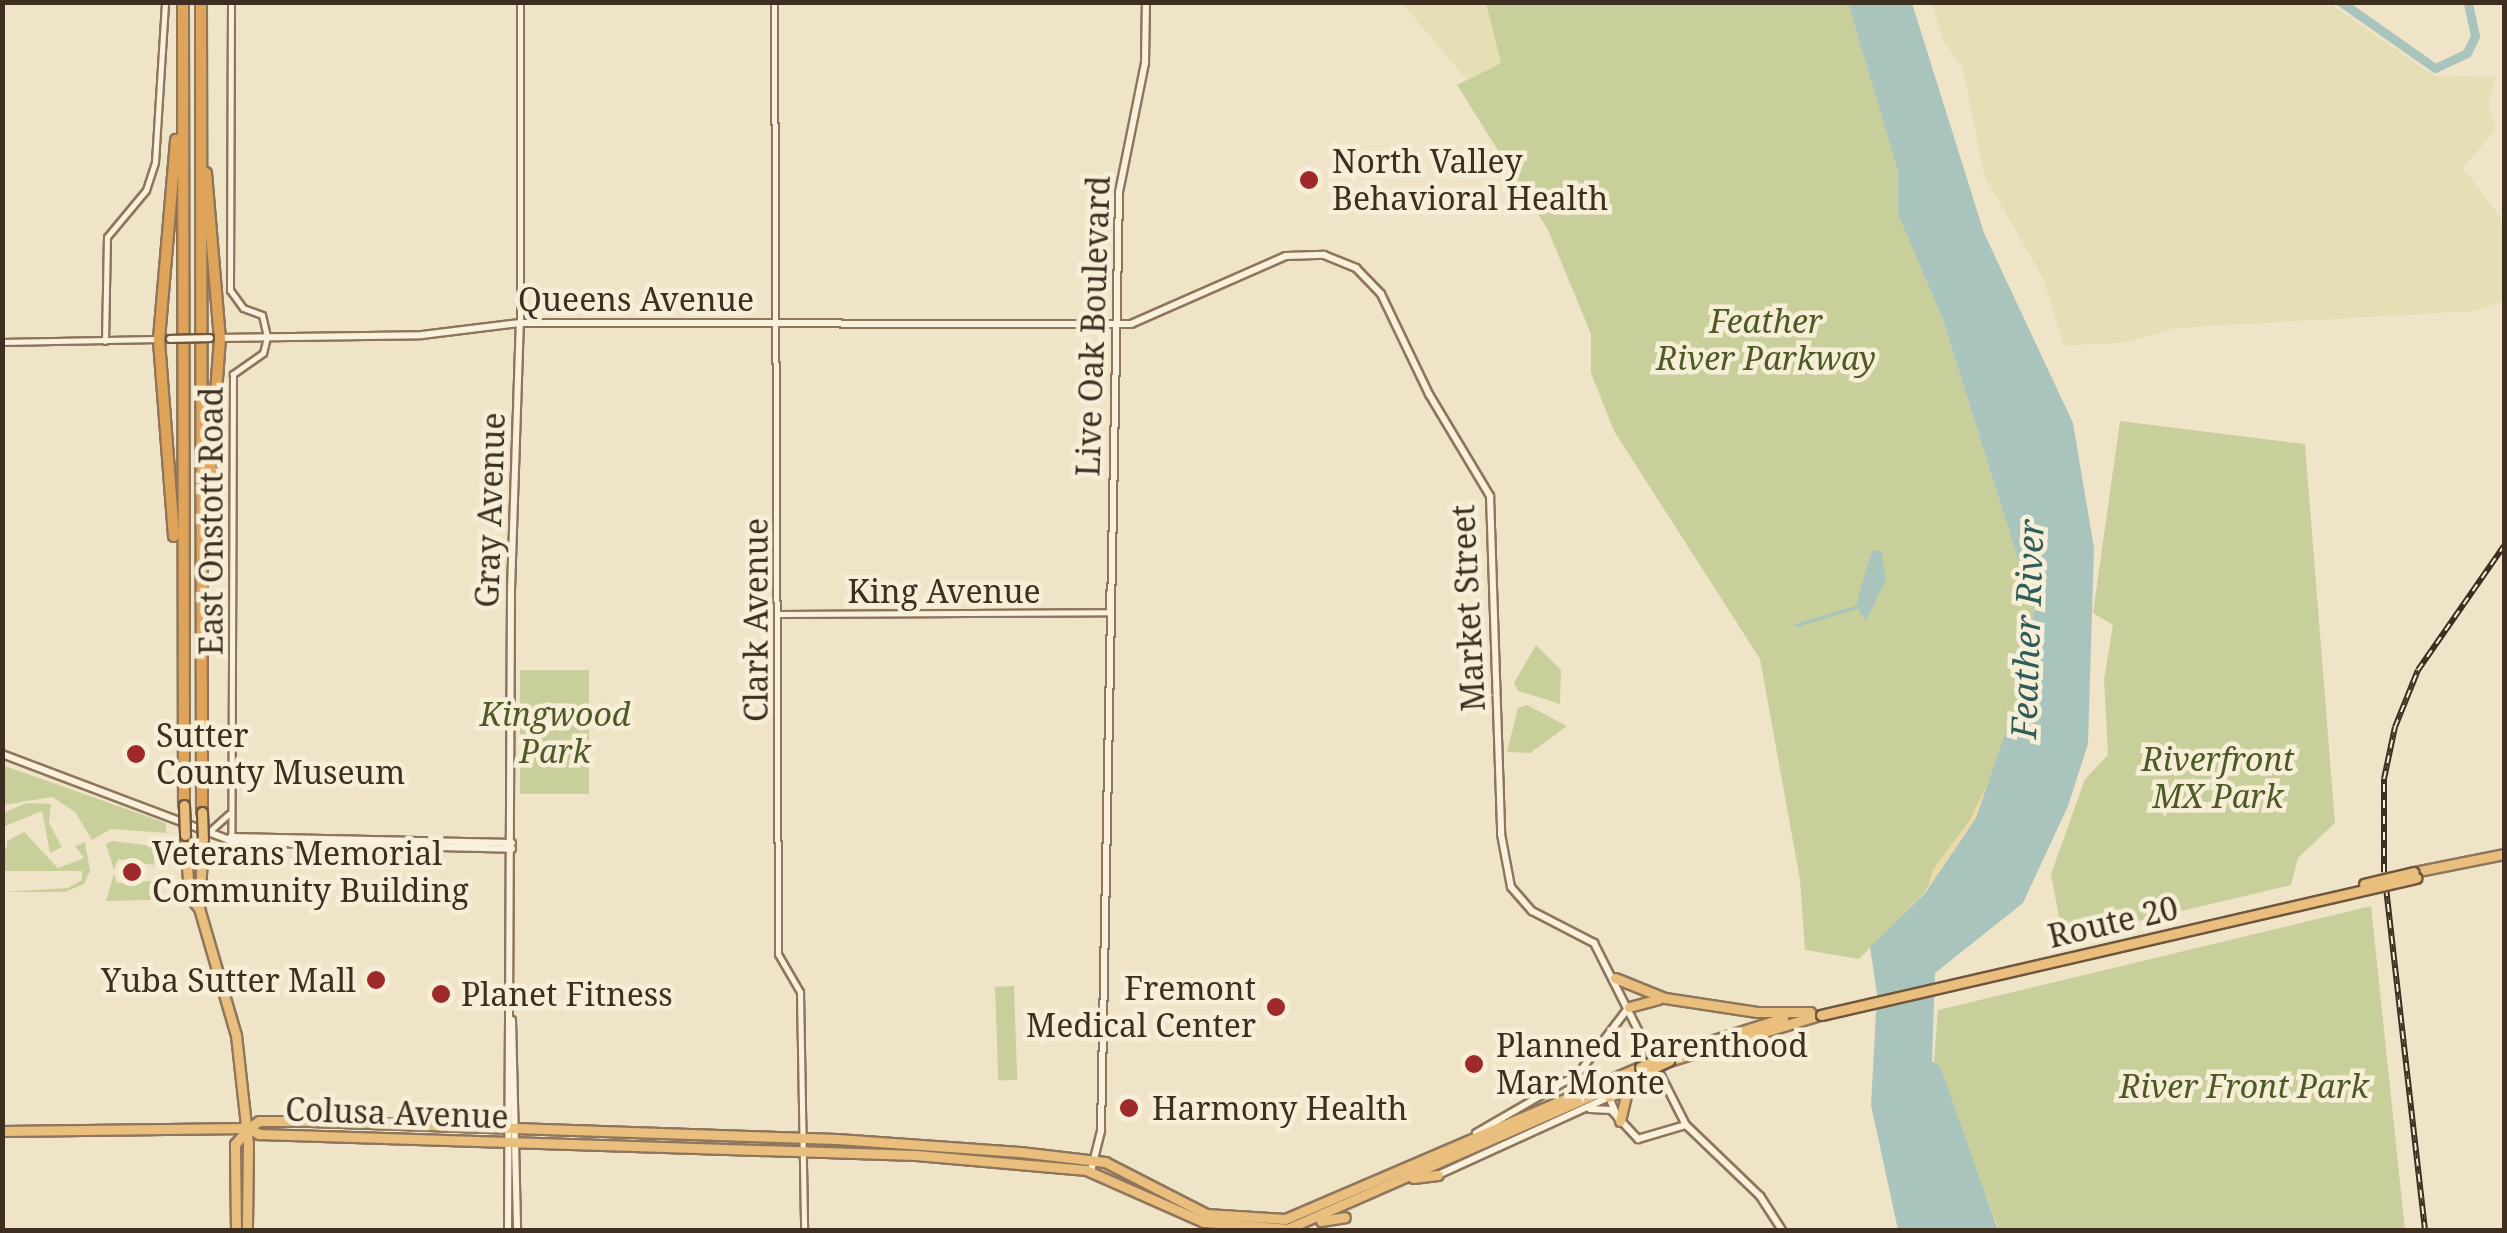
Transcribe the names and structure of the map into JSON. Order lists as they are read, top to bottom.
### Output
{
  "streets": {
    "highway": ["Route 20", "Colusa Avenue"],
    "main road": [
      "Queens Avenue",
      "Live Oak Boulevard",
      "Gray Avenue",
      "Market Street"
    ],
    "street": ["East Onstott Road", "King Avenue", "Clark Avenue"]
  },
  "crossings": [
    ["Queens Avenue", "Live Oak Boulevard"],
    ["Queens Avenue", "Gray Avenue"],
    ["Queens Avenue", "East Onstott Road"],
    ["Queens Avenue", "Market Street"],
    ["Queens Avenue", "Clark Avenue"],
    ["Live Oak Boulevard", "King Avenue"],
    ["Live Oak Boulevard", "Colusa Avenue"],
    ["Gray Avenue", "Colusa Avenue"],
    ["King Avenue", "Clark Avenue"],
    ["Clark Avenue", "Colusa Avenue"],
    ["Route 20", "Colusa Avenue"]
  ],
  "water": ["Feather River"],
  "parks": [
    "Feather River Parkway",
    "Kingwood Park",
    "Riverfront MX Park",
    "River Front Park"
  ],
  "places": [
    "North Valley Behavioral Health",
    "Sutter County Museum",
    "Veterans Memorial Community Building",
    "Yuba Sutter Mall",
    "Planet Fitness",
    "Fremont Medical Center",
    "Planned Parenthood Mar Monte",
    "Harmony Health"
  ]
}
